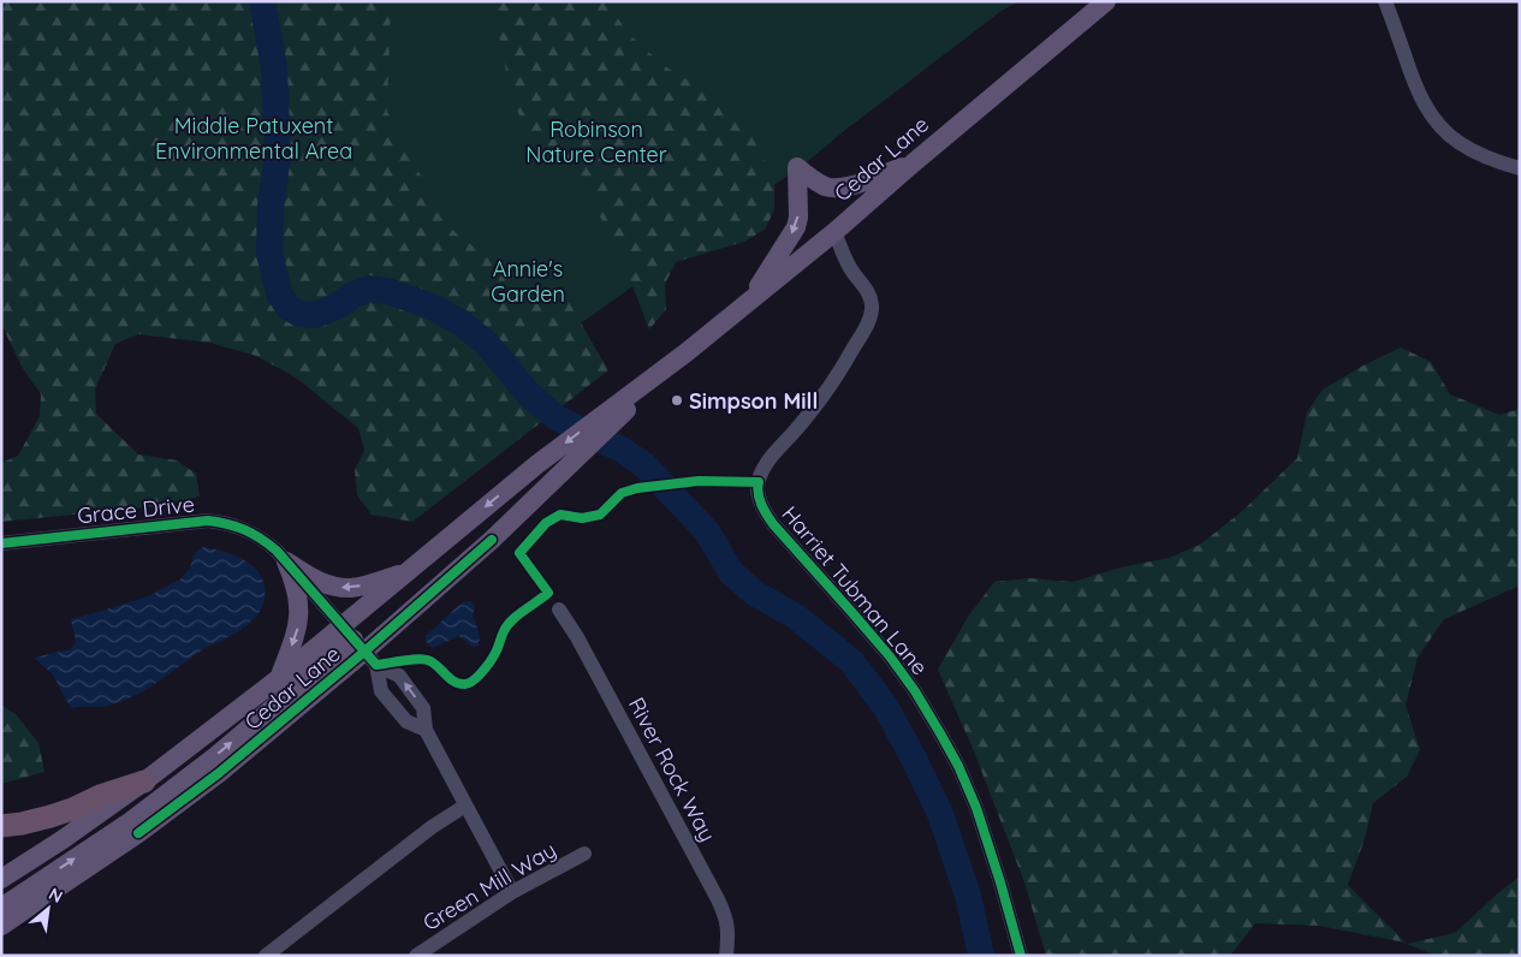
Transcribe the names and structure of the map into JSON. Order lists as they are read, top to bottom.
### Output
{
  "streets": {
    "main road": ["Cedar Lane"],
    "street": [
      "Grace Drive",
      "Harriet Tubman Lane",
      "River Rock Way",
      "Green Mill Way"
    ]
  },
  "crossings": [
    ["Cedar Lane", "Grace Drive"],
    ["Cedar Lane", "Harriet Tubman Lane"]
  ],
  "parks": ["Middle Patuxent Environmental Area", "Robinson Nature Center", "Annie's Garden"],
  "places": ["Simpson Mill"],
  "north": "top right"
}
